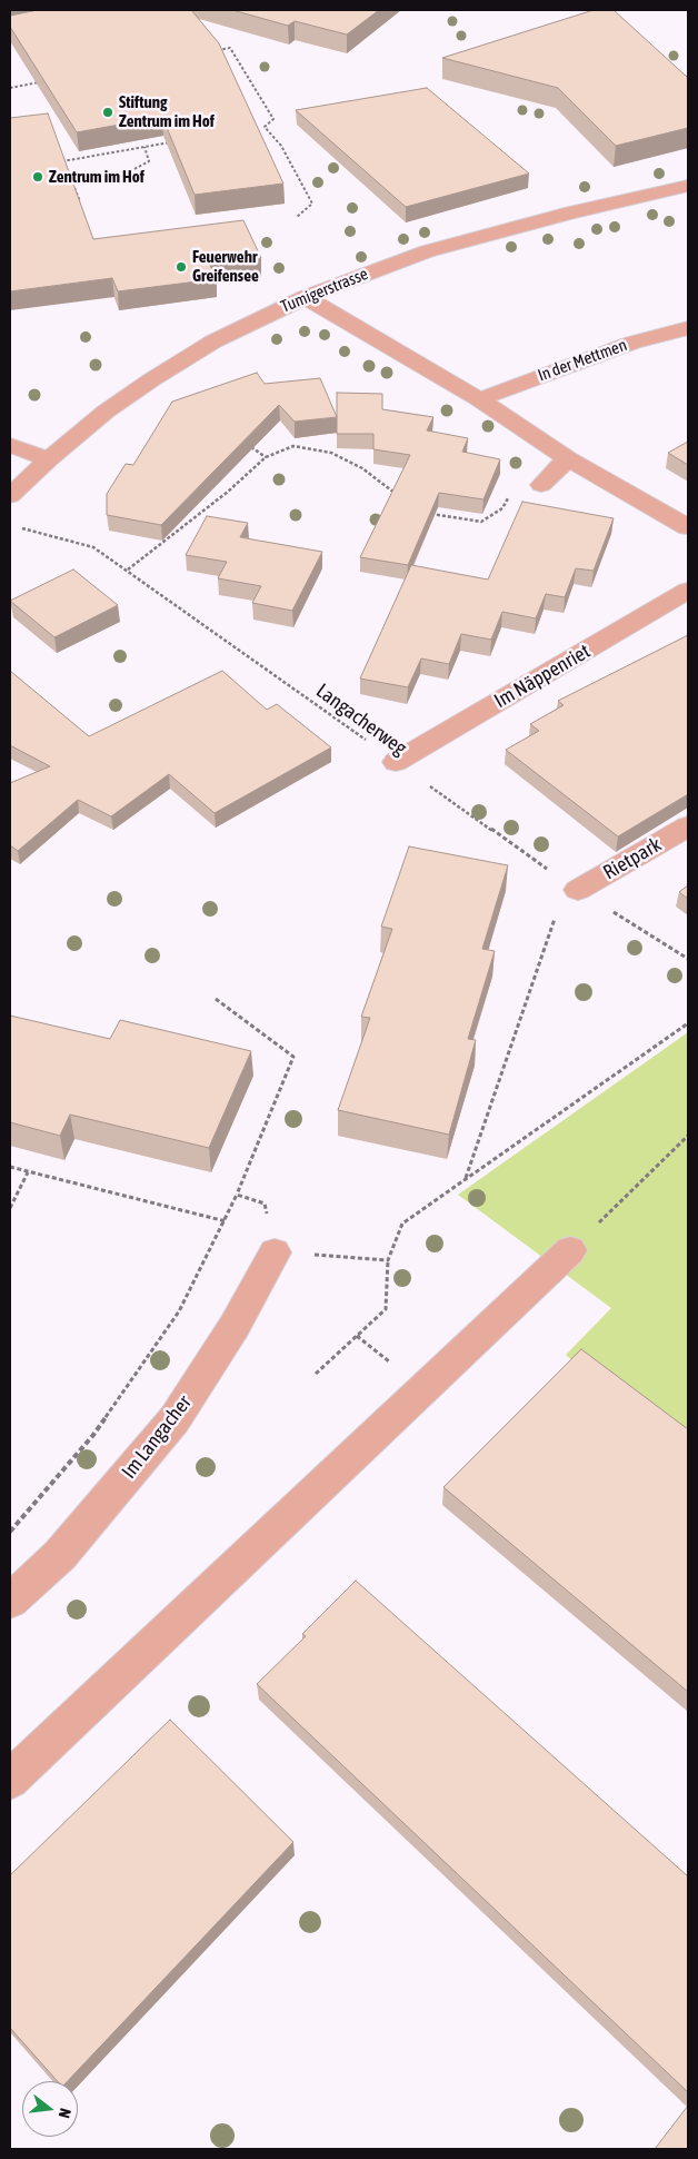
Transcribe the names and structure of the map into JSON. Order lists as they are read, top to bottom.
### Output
{
  "streets": {
    "street": [
      "Tumigerstrasse",
      "In der Mettmen",
      "Im Näppenriet",
      "Rietpark",
      "Im Langacher"
    ],
    "path": ["Langacherweg"]
  },
  "crossings": [
    ["Im Näppenriet", "Langacherweg"],
    ["Langacherweg", "Rietpark"]
  ],
  "places": ["Stiftung Zentrum im Hof", "Zentrum im Hof", "Feuerwehr Greifensee"],
  "north": "right"
}
